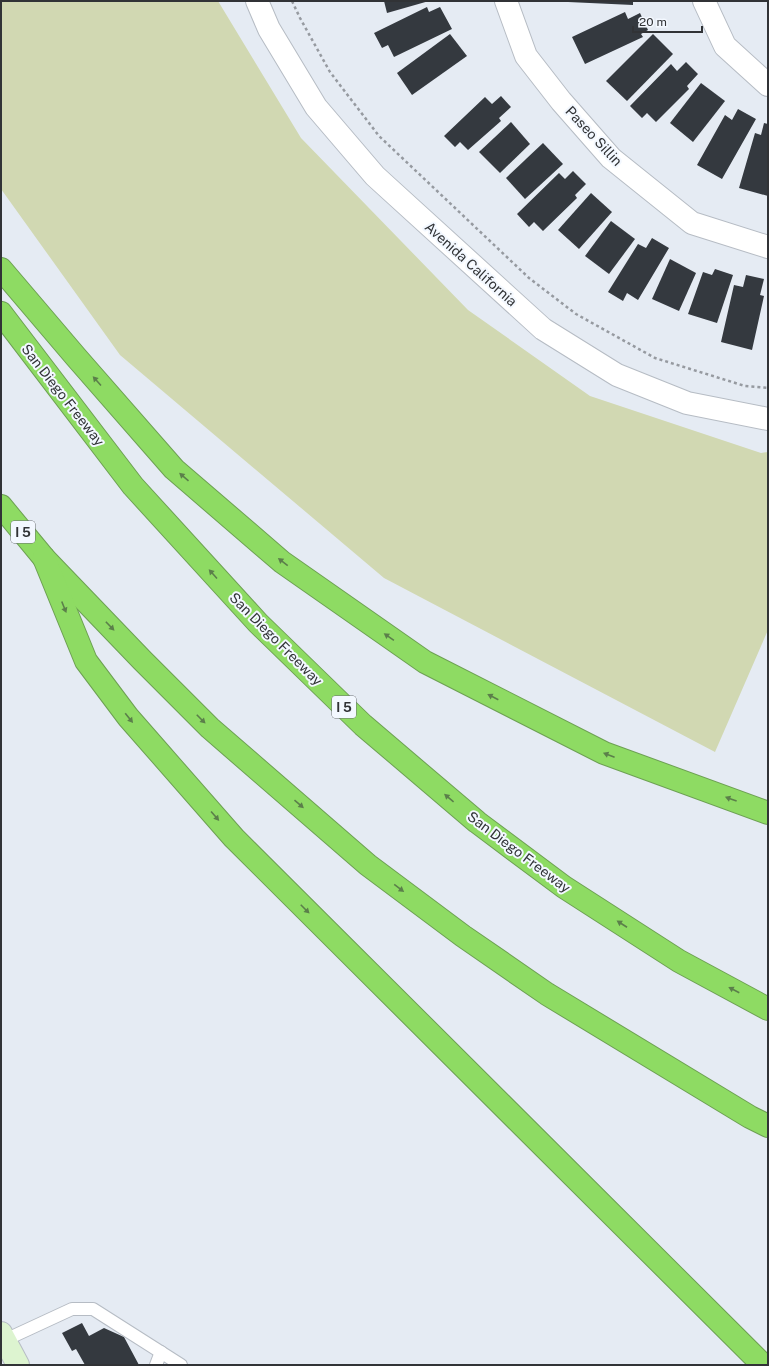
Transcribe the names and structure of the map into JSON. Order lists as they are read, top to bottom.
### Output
{
  "streets": {
    "highway": ["San Diego Freeway", "I 5"],
    "street": ["Paseo Sillin", "Avenida California"]
  },
  "scale_bar": "20 m"
}
